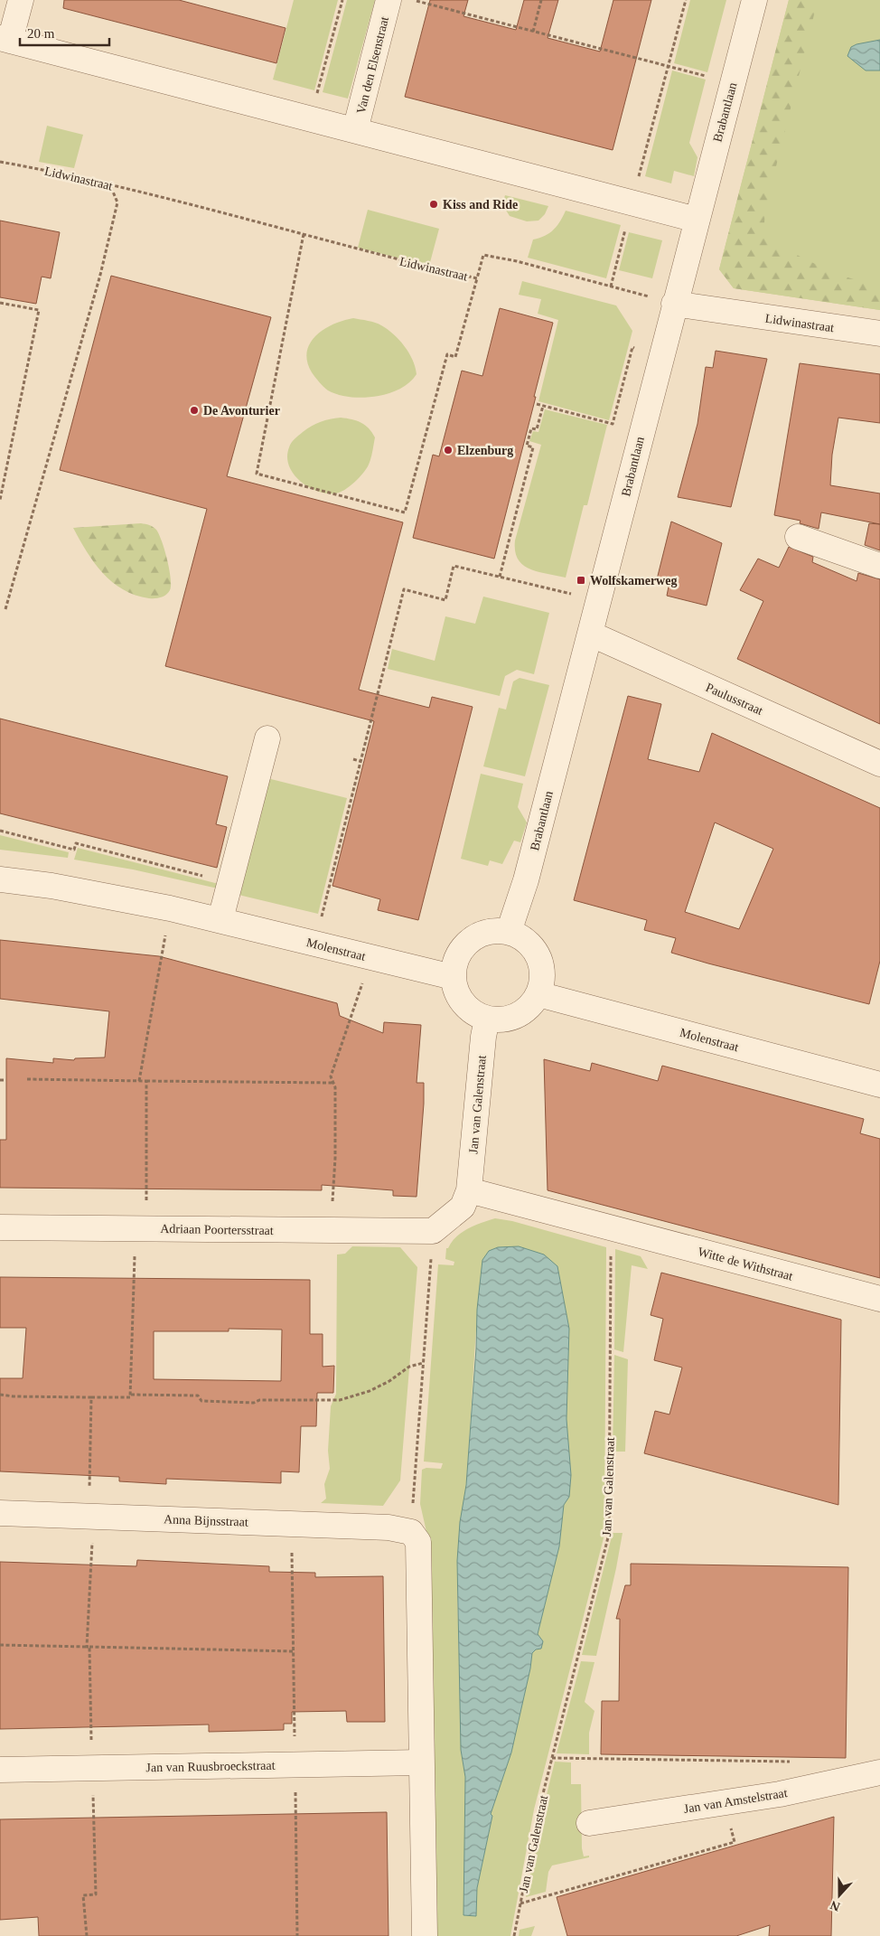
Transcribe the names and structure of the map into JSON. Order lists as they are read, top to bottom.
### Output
{
  "streets": {
    "street": [
      "Van den Elsenstraat",
      "Brabantlaan",
      "Lidwinastraat",
      "Paulusstraat",
      "Molenstraat",
      "Jan van Galenstraat",
      "Adriaan Poortersstraat",
      "Witte de Withstraat",
      "Anna Bijnsstraat",
      "Jan van Ruusbroeckstraat",
      "Jan van Amstelstraat"
    ]
  },
  "crossings": [
    ["Brabantlaan", "Lidwinastraat"],
    ["Brabantlaan", "Paulusstraat"],
    ["Brabantlaan", "Molenstraat"],
    ["Brabantlaan", "Jan van Galenstraat"],
    ["Molenstraat", "Jan van Galenstraat"],
    ["Jan van Galenstraat", "Adriaan Poortersstraat"],
    ["Jan van Galenstraat", "Witte de Withstraat"]
  ],
  "places": {
    "other": ["Kiss and Ride", "De Avonturier", "Elzenburg"],
    "transit": ["Wolfskamerweg"]
  },
  "scale_bar": "20 m",
  "north": "bottom"
}
